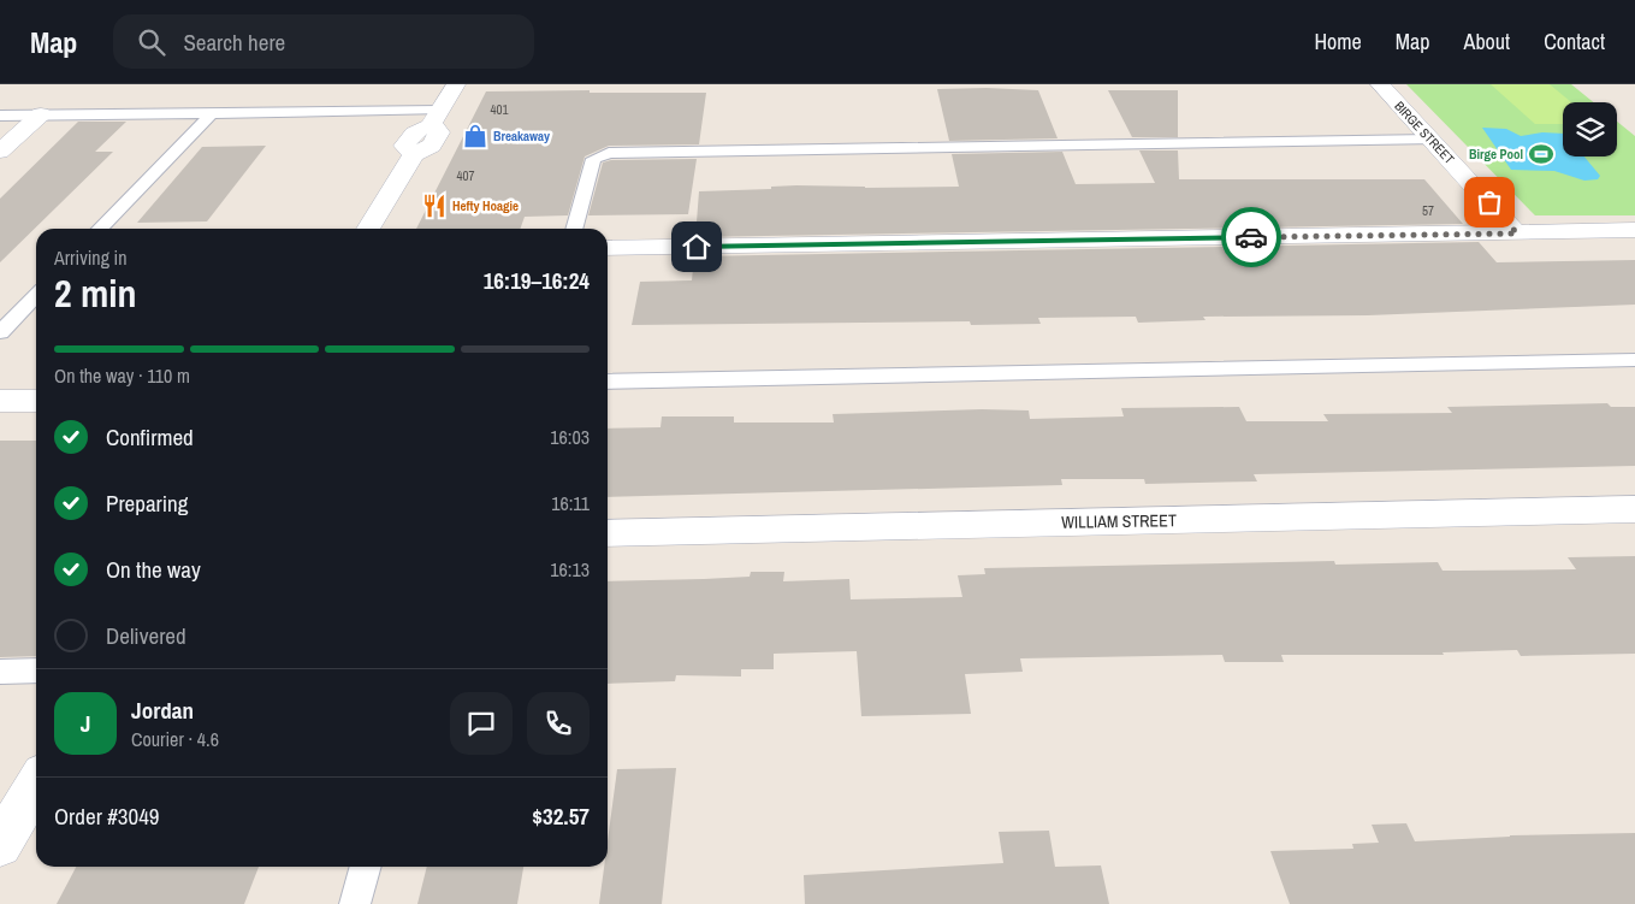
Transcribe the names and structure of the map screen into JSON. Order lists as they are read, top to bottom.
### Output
{
  "streets": {
    "street": ["BIRGE STREET", "WILLIAM STREET"]
  },
  "places": {
    "shop": ["Breakaway"],
    "sports": ["Birge Pool"],
    "restaurant": ["Hefty Hoagie"]
  },
  "house_numbers": ["401", "407", "57"],
  "page": {
    "header": "Map",
    "search": "Search here",
    "nav": [
      "Home",
      "Map",
      "About",
      "Contact"
    ],
    "heading": ["2 min", "Arriving in", "16:19–16:24"],
    "panel": [
      "Jordan",
      "Courier · 4.6",
      "Order #3049",
      "$32.57"
    ],
    "bar": "On the way · 110 m",
    "list": [
      ["Confirmed", "16:03"],
      ["Preparing", "16:11"],
      ["On the way", "16:13"],
      "Delivered"
    ],
    "round": "J"
  }
}
